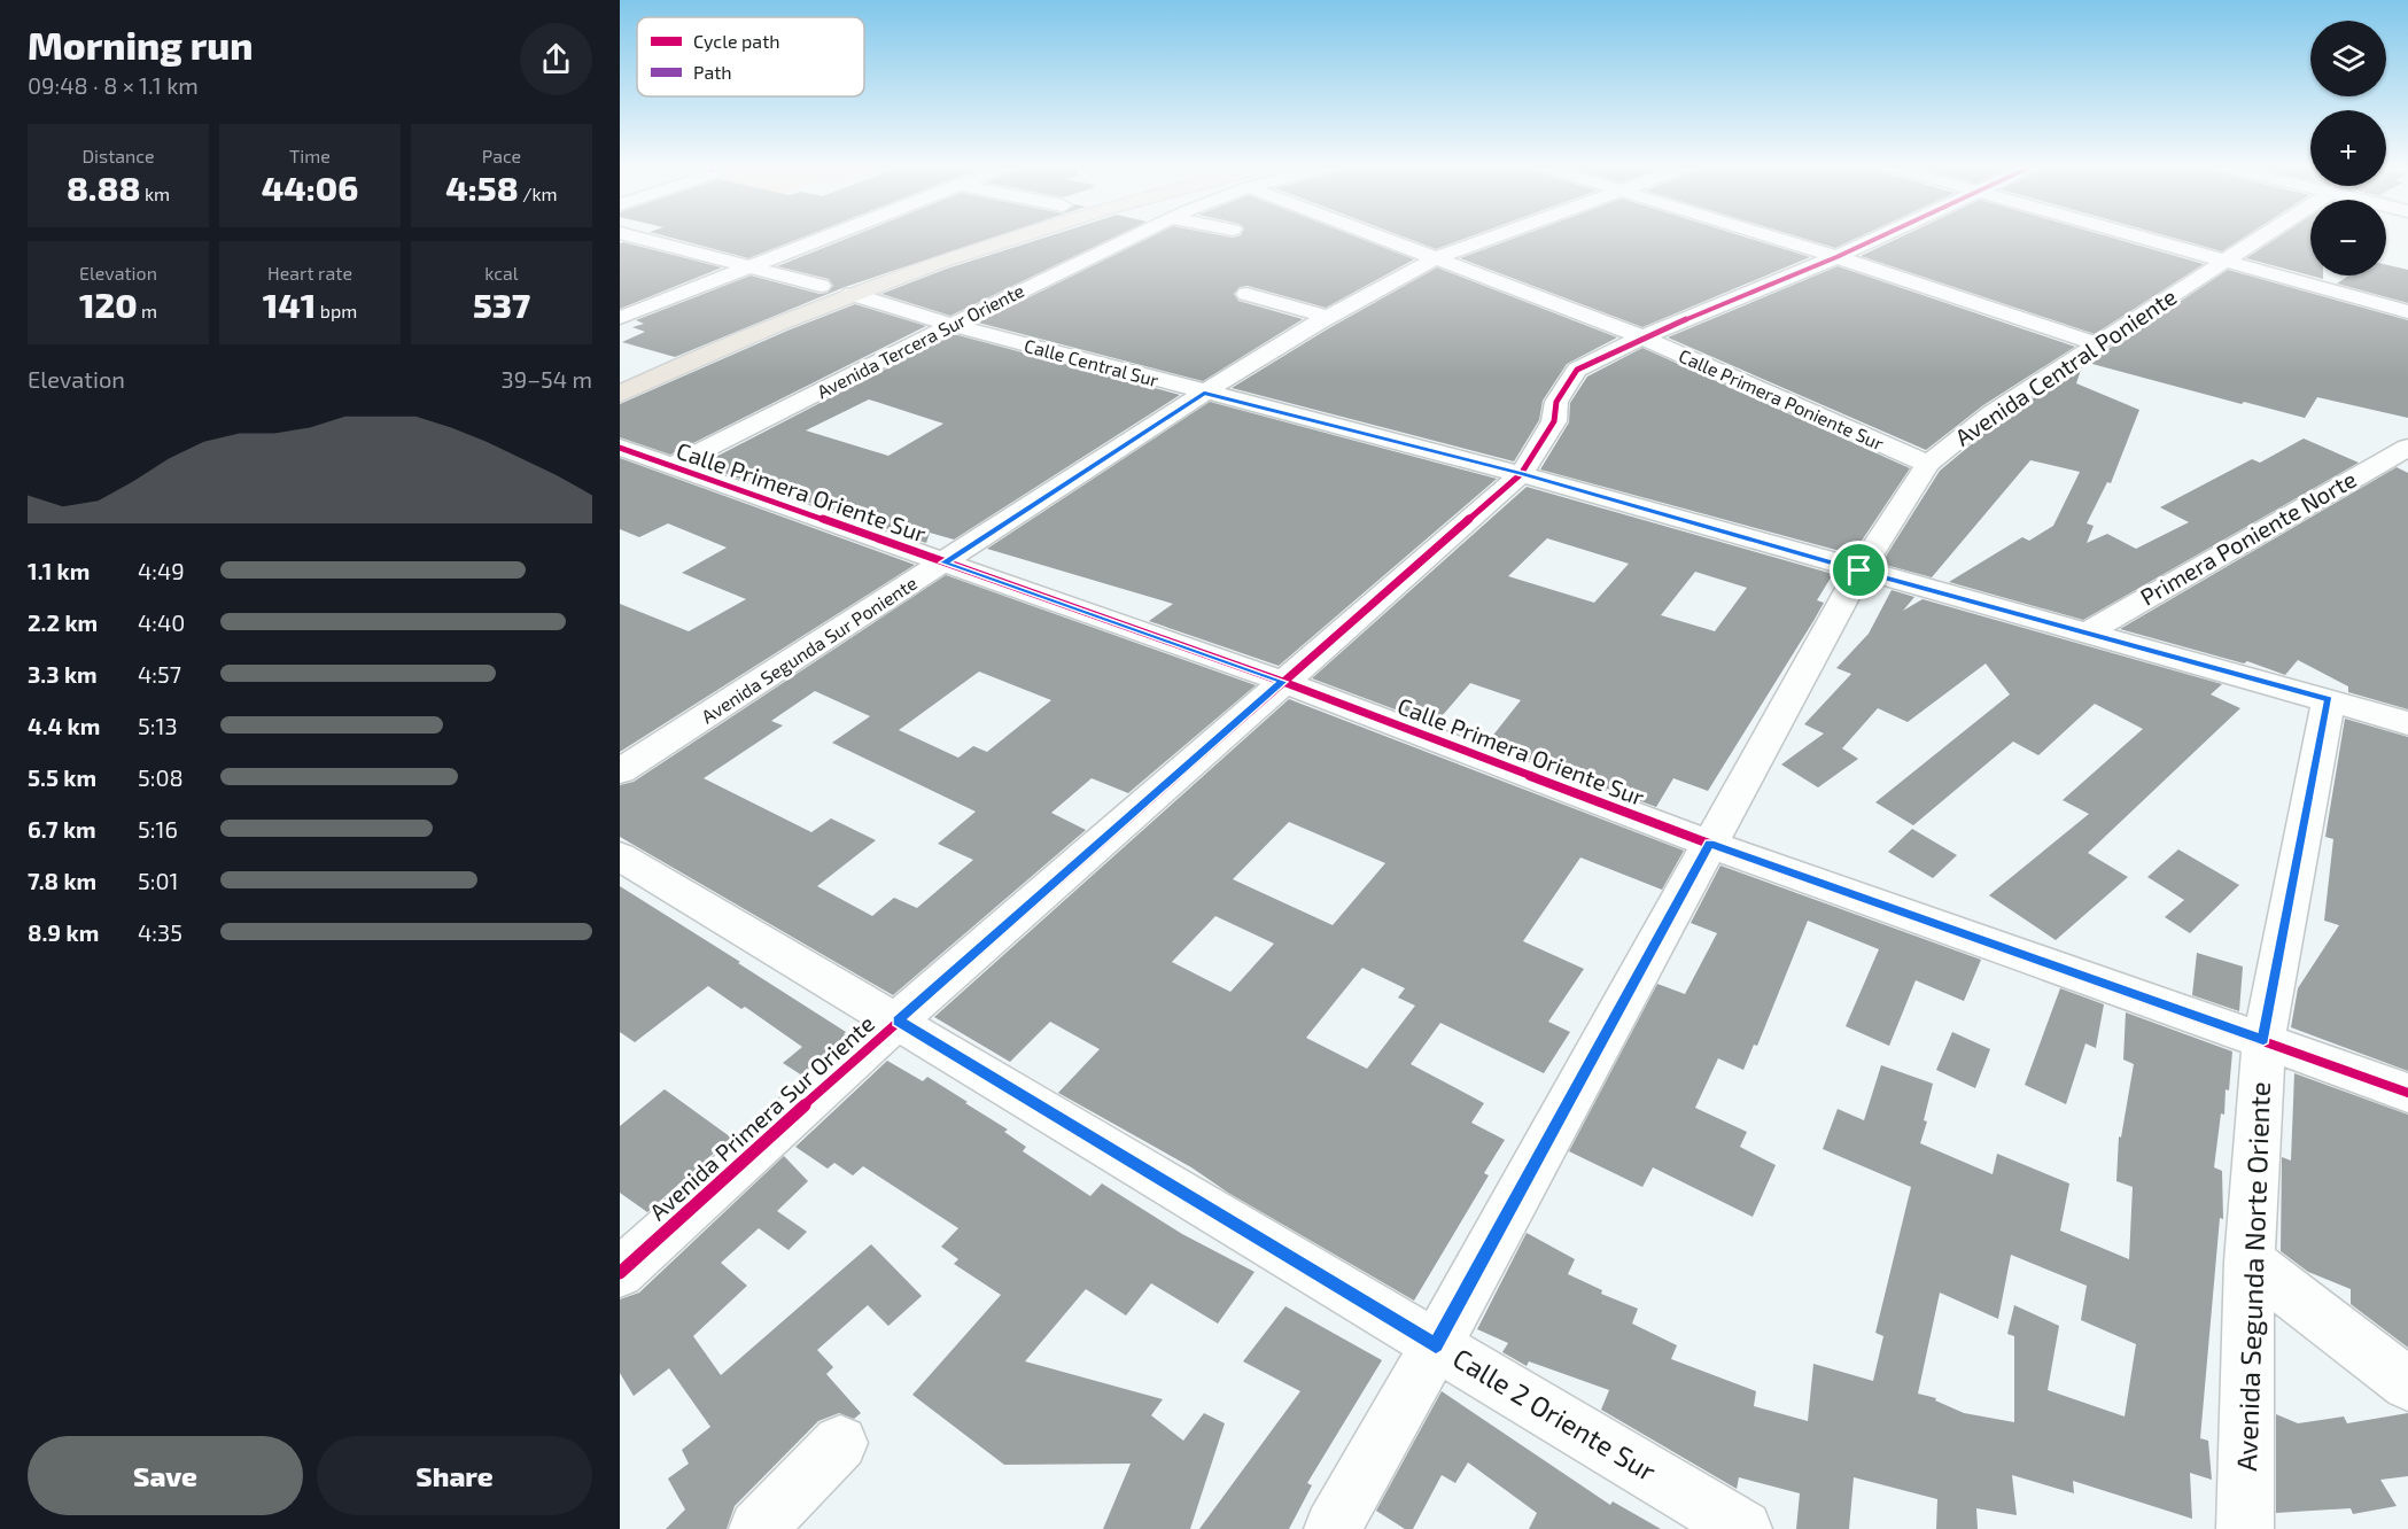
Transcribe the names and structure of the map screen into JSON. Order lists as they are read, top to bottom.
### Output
{
  "streets": {
    "street": [
      "Avenida Tercera Sur Oriente",
      "Calle Central Sur",
      "Avenida Central Poniente",
      "Calle Primera Poniente Sur",
      "Calle Primera Oriente Sur",
      "Primera Poniente Norte",
      "Avenida Segunda Sur Poniente",
      "Avenida Primera Sur Oriente",
      "Avenida Segunda Norte Oriente",
      "Calle 2 Oriente Sur"
    ]
  },
  "crossings": [
    ["Avenida Tercera Sur Oriente", "Calle Central Sur"],
    ["Avenida Tercera Sur Oriente", "Calle Primera Oriente Sur"],
    ["Calle Central Sur", "Avenida Central Poniente"],
    ["Calle Central Sur", "Primera Poniente Norte"],
    ["Calle Central Sur", "Avenida Segunda Sur Poniente"],
    ["Calle Central Sur", "Avenida Primera Sur Oriente"],
    ["Calle Central Sur", "Avenida Segunda Norte Oriente"],
    ["Avenida Central Poniente", "Calle Primera Poniente Sur"],
    ["Avenida Central Poniente", "Calle Primera Oriente Sur"],
    ["Avenida Central Poniente", "Calle 2 Oriente Sur"],
    ["Calle Primera Poniente Sur", "Avenida Segunda Sur Poniente"],
    ["Calle Primera Poniente Sur", "Avenida Primera Sur Oriente"],
    ["Calle Primera Oriente Sur", "Avenida Segunda Sur Poniente"],
    ["Calle Primera Oriente Sur", "Avenida Primera Sur Oriente"],
    ["Calle Primera Oriente Sur", "Avenida Segunda Norte Oriente"],
    ["Avenida Primera Sur Oriente", "Calle 2 Oriente Sur"]
  ],
  "legend": ["Cycle path", "Path"],
  "page": {
    "heading": ["Morning run", "09:48 · 8 × 1.1 km"],
    "map_buttons": ["+", "−"],
    "stats": [
      ["Distance", "8.88 km"],
      ["Time", "44:06"],
      ["Pace", "4:58 /km"],
      ["Elevation", "120 m"],
      ["Heart rate", "141 bpm"],
      ["kcal", "537"]
    ],
    "chart": ["Elevation", "39–54 m"],
    "list": [
      {
        "name": "1.1 km",
        "note": "4:49"
      },
      {
        "name": "2.2 km",
        "note": "4:40"
      },
      {
        "name": "3.3 km",
        "note": "4:57"
      },
      {
        "name": "4.4 km",
        "note": "5:13"
      },
      {
        "name": "5.5 km",
        "note": "5:08"
      },
      {
        "name": "6.7 km",
        "note": "5:16"
      },
      {
        "name": "7.8 km",
        "note": "5:01"
      },
      {
        "name": "8.9 km",
        "note": "4:35"
      }
    ],
    "buttons": ["Save", "Share"]
  }
}
